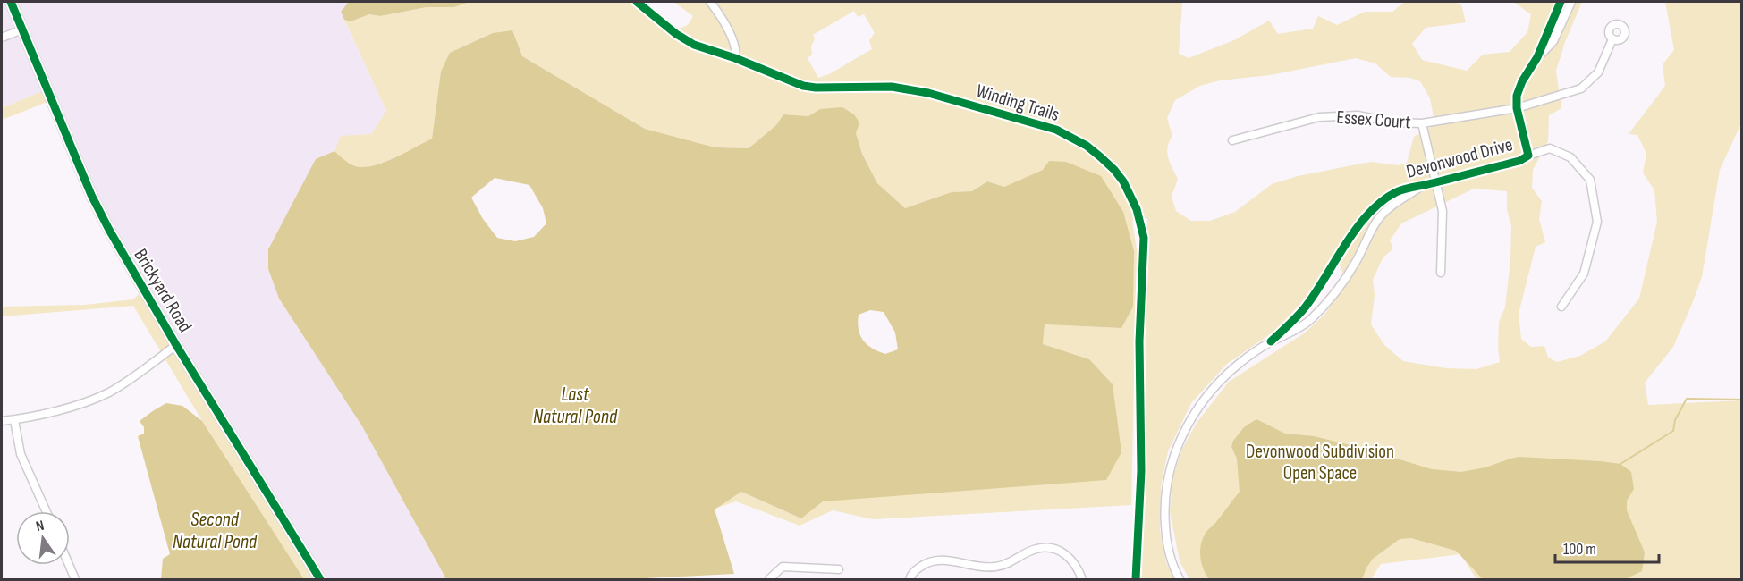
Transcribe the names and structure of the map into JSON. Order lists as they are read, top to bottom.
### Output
{
  "streets": {
    "street": [
      "Winding Trails",
      "Essex Court",
      "Devonwood Drive",
      "Brickyard Road"
    ]
  },
  "crossings": [
    ["Essex Court", "Devonwood Drive"]
  ],
  "water": ["Last Natural Pond", "Second Natural Pond"],
  "parks": ["Devonwood Subdivision Open Space"],
  "scale_bar": "100 m",
  "north": "top"
}
